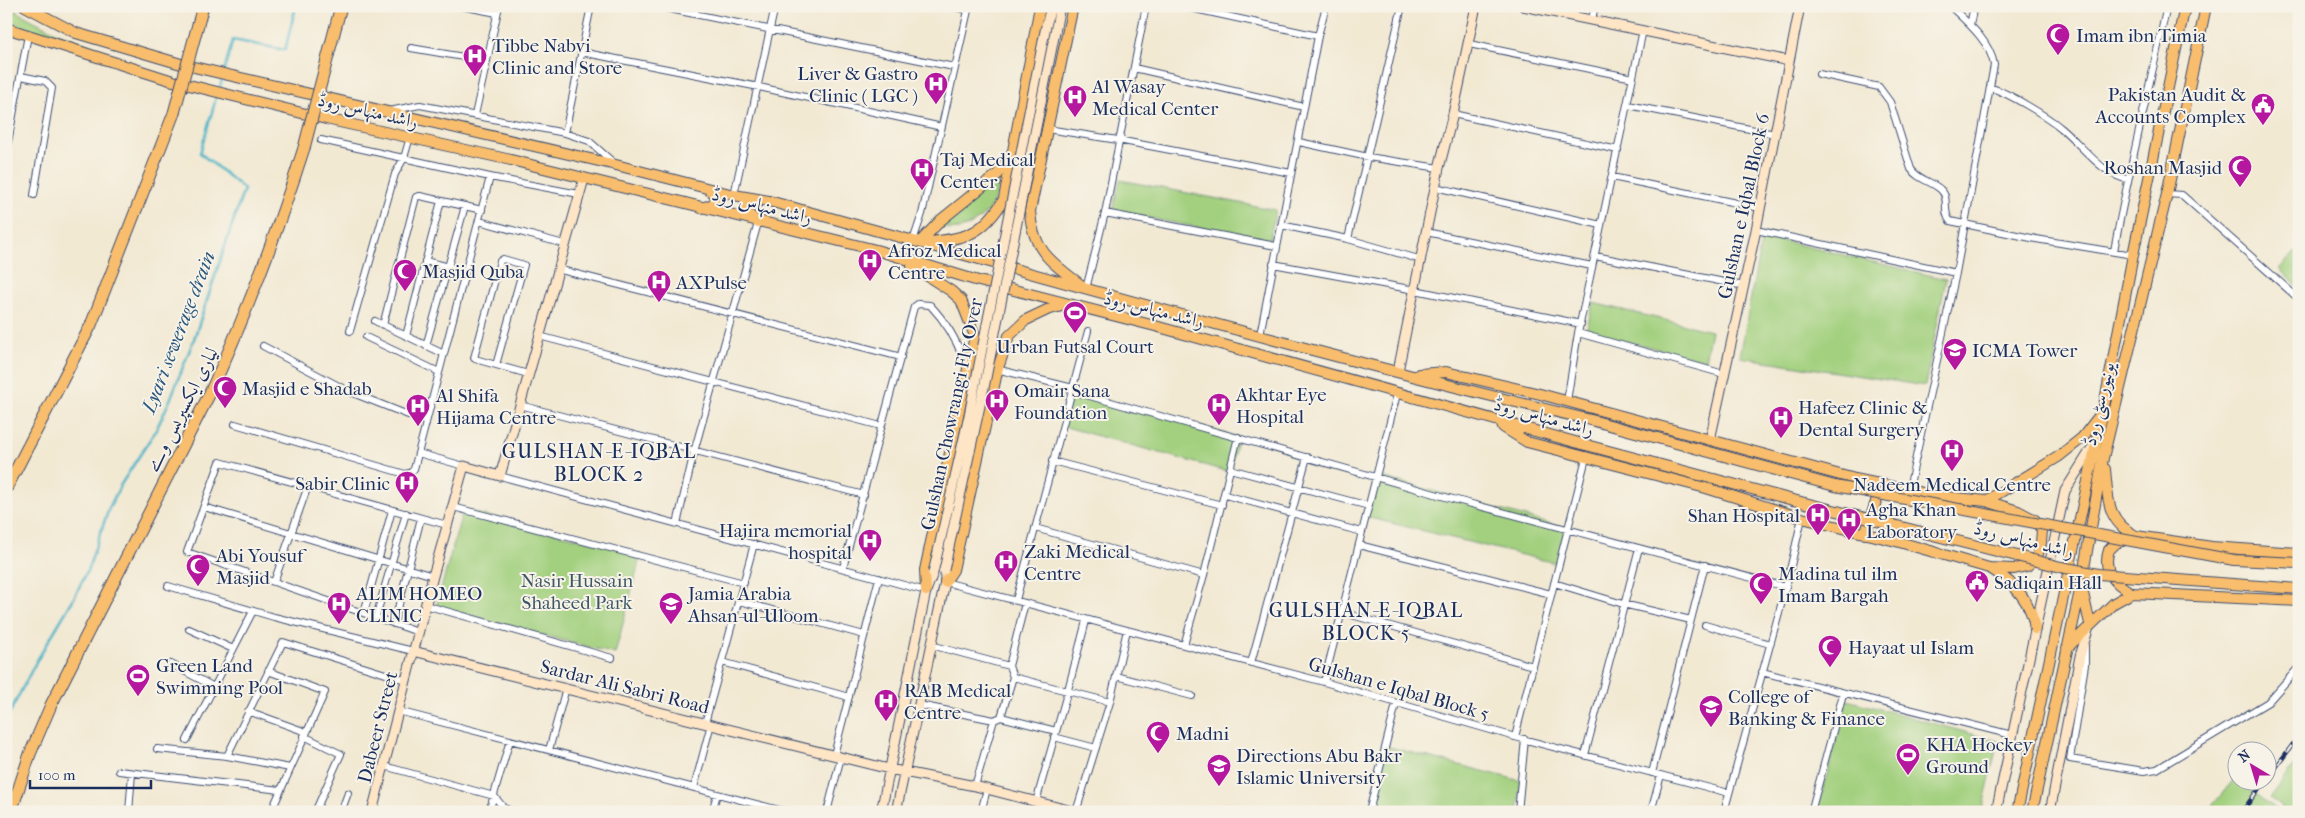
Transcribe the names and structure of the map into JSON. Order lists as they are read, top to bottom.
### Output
{
  "streets": {
    "highway": ["لیاری ایکسپریس وے"],
    "main road": ["راشد منہاس روڈ", "یونیورسٹی روڈ"],
    "street": [
      "Gulshan e Iqbal Block 6",
      "Gulshan Chowrangi Fly Over",
      "Sardar Ali Sabri Road",
      "Gulshan e Iqbal Block 5",
      "Dabeer Street"
    ]
  },
  "crossings": [
    ["Gulshan Chowrangi Fly Over", "Sardar Ali Sabri Road"],
    ["Gulshan Chowrangi Fly Over", "Gulshan e Iqbal Block 5"],
    ["Sardar Ali Sabri Road", "Dabeer Street"]
  ],
  "districts": ["GULSHAN-E-IQBAL BLOCK 2", "GULSHAN-E-IQBAL BLOCK 5"],
  "water": ["Lyari sewerage drain"],
  "parks": ["Nasir Hussain Shaheed Park"],
  "places": {
    "mosque": [
      "Imam ibn Timia",
      "Roshan Masjid",
      "Masjid Quba",
      "Masjid e Shadab",
      "Abi Yousuf Masjid",
      "Madina tul ilm Imam Bargah",
      "Hayaat ul Islam",
      "Madni"
    ],
    "hospital": [
      "Tibbe Nabvi Clinic and Store",
      "Liver & Gastro Clinic ( LGC )",
      "Al Wasay Medical Center",
      "Taj Medical Center",
      "Afroz Medical Centre",
      "AXPulse",
      "Omair Sana Foundation",
      "Akhtar Eye Hospital",
      "Al Shifa Hijama Centre",
      "Hafeez Clinic & Dental Surgery",
      "Nadeem Medical Centre",
      "Sabir Clinic",
      "Shan Hospital",
      "Agha Khan Laboratory",
      "Hajira memorial hospital",
      "Zaki Medical Centre",
      "ALIM HOMEO CLINIC",
      "RAB Medical Centre"
    ],
    "public building": ["Pakistan Audit & Accounts Complex", "Sadiqain Hall"],
    "sports": ["Urban Futsal Court", "Green Land Swimming Pool", "KHA Hockey Ground"],
    "school or university": [
      "ICMA Tower",
      "Jamia Arabia Ahsan-ul-Uloom",
      "College of Banking & Finance",
      "Directions Abu Bakr Islamic University"
    ]
  },
  "scale_bar": "100 m",
  "north": "top left"
}
